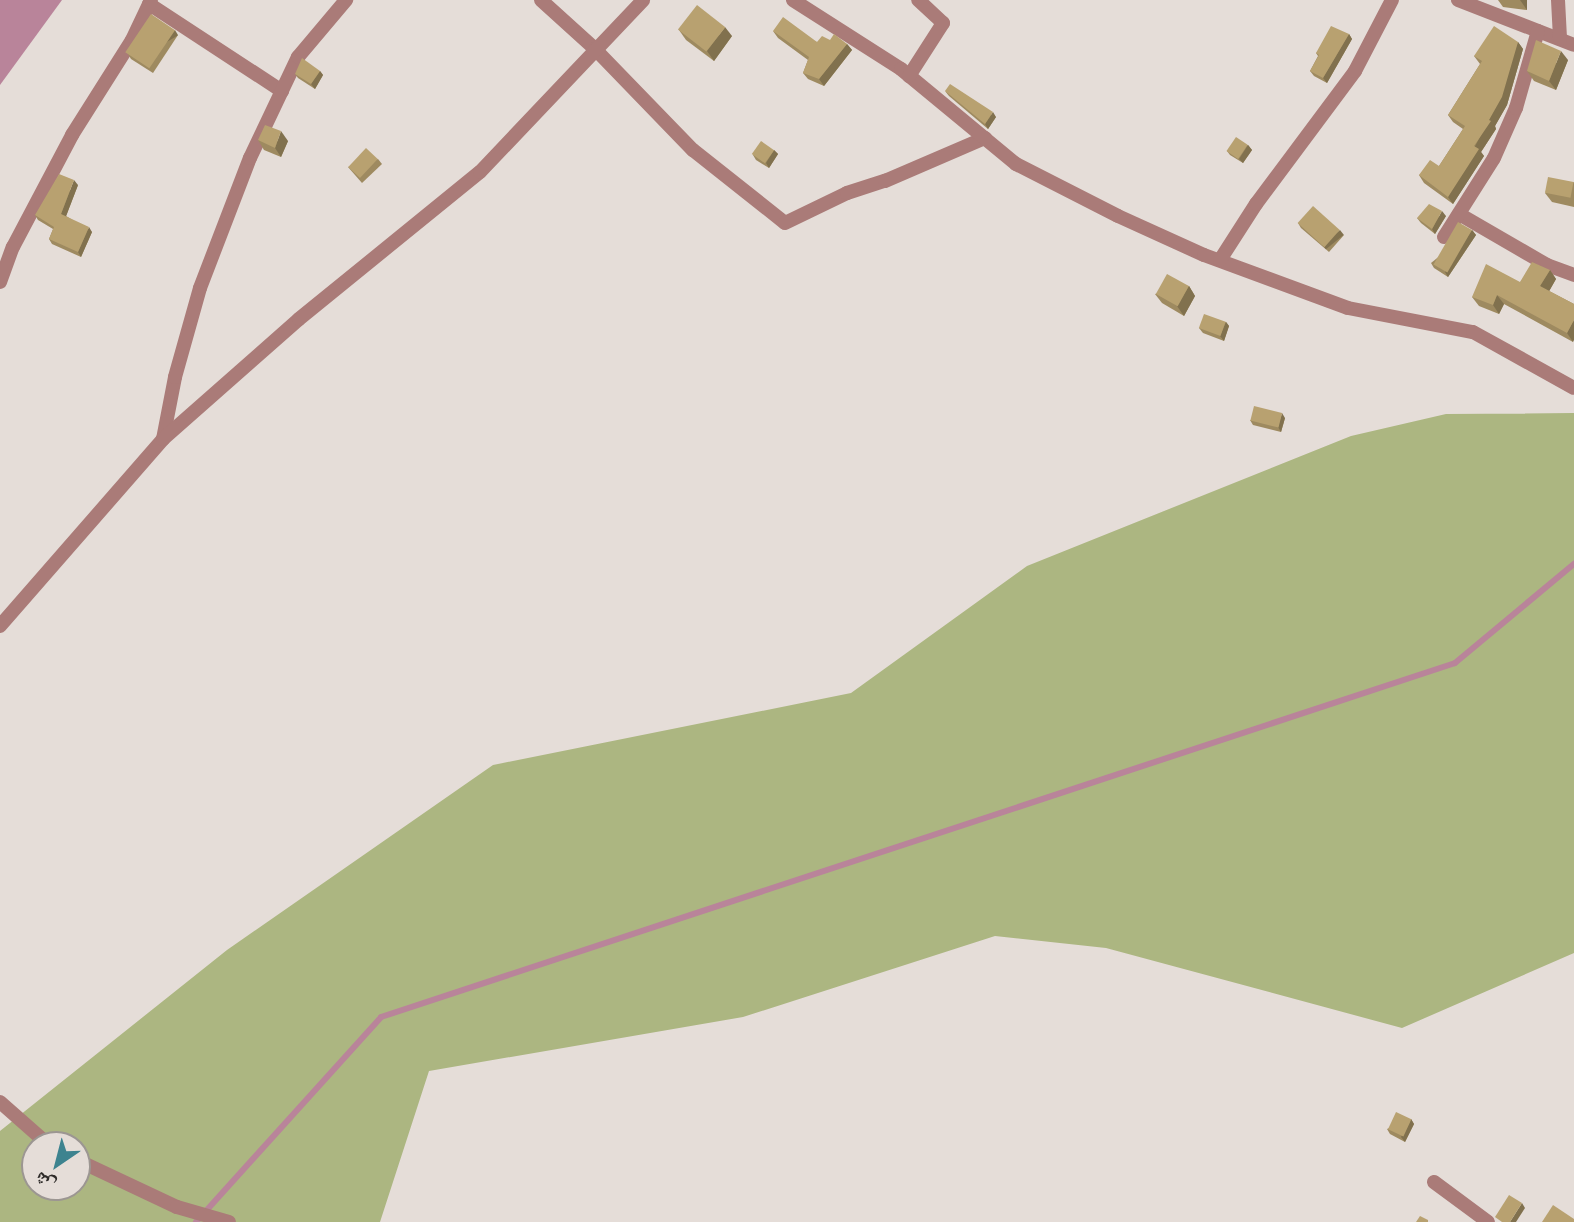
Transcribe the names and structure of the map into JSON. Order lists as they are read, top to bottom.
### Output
{
  "north": "bottom left"
}
